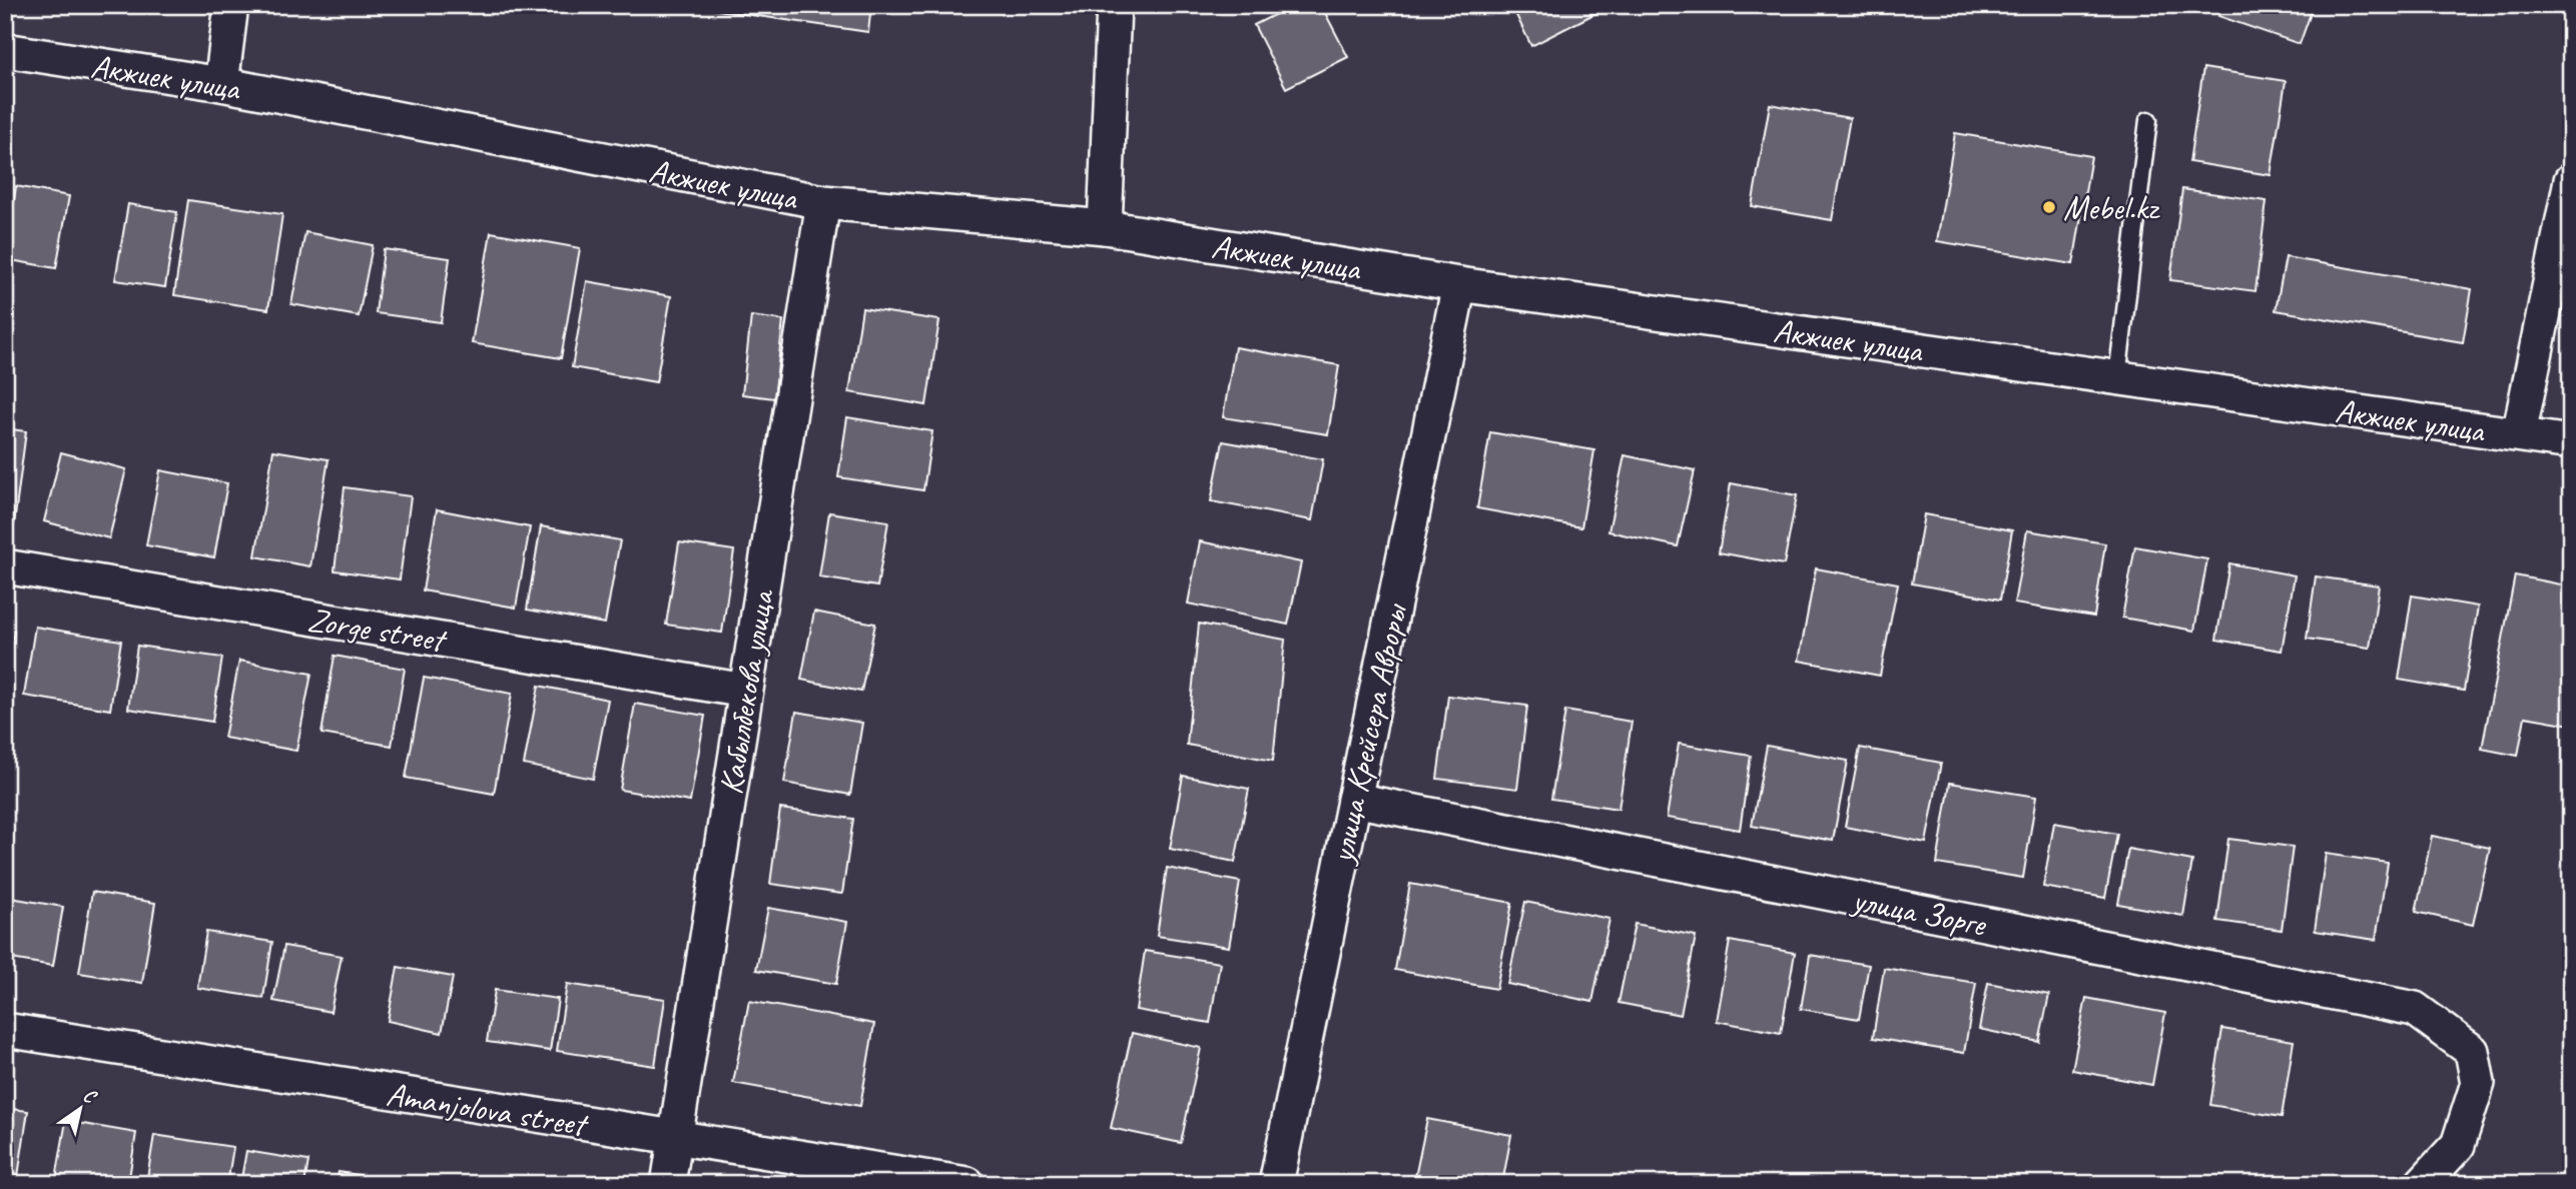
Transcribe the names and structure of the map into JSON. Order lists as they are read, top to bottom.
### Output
{
  "streets": {
    "street": [
      "Акжиек улица",
      "Zorge street",
      "Кабылбекова улица",
      "улица Крейсера Авроры",
      "улица Зорге",
      "Amanjolova street"
    ]
  },
  "crossings": [
    ["Акжиек улица", "Кабылбекова улица"],
    ["Акжиек улица", "улица Крейсера Авроры"],
    ["Zorge street", "Кабылбекова улица"],
    ["Кабылбекова улица", "Amanjolova street"],
    ["улица Крейсера Авроры", "улица Зорге"]
  ],
  "places": ["Mebel.kz"],
  "north": "top right"
}
